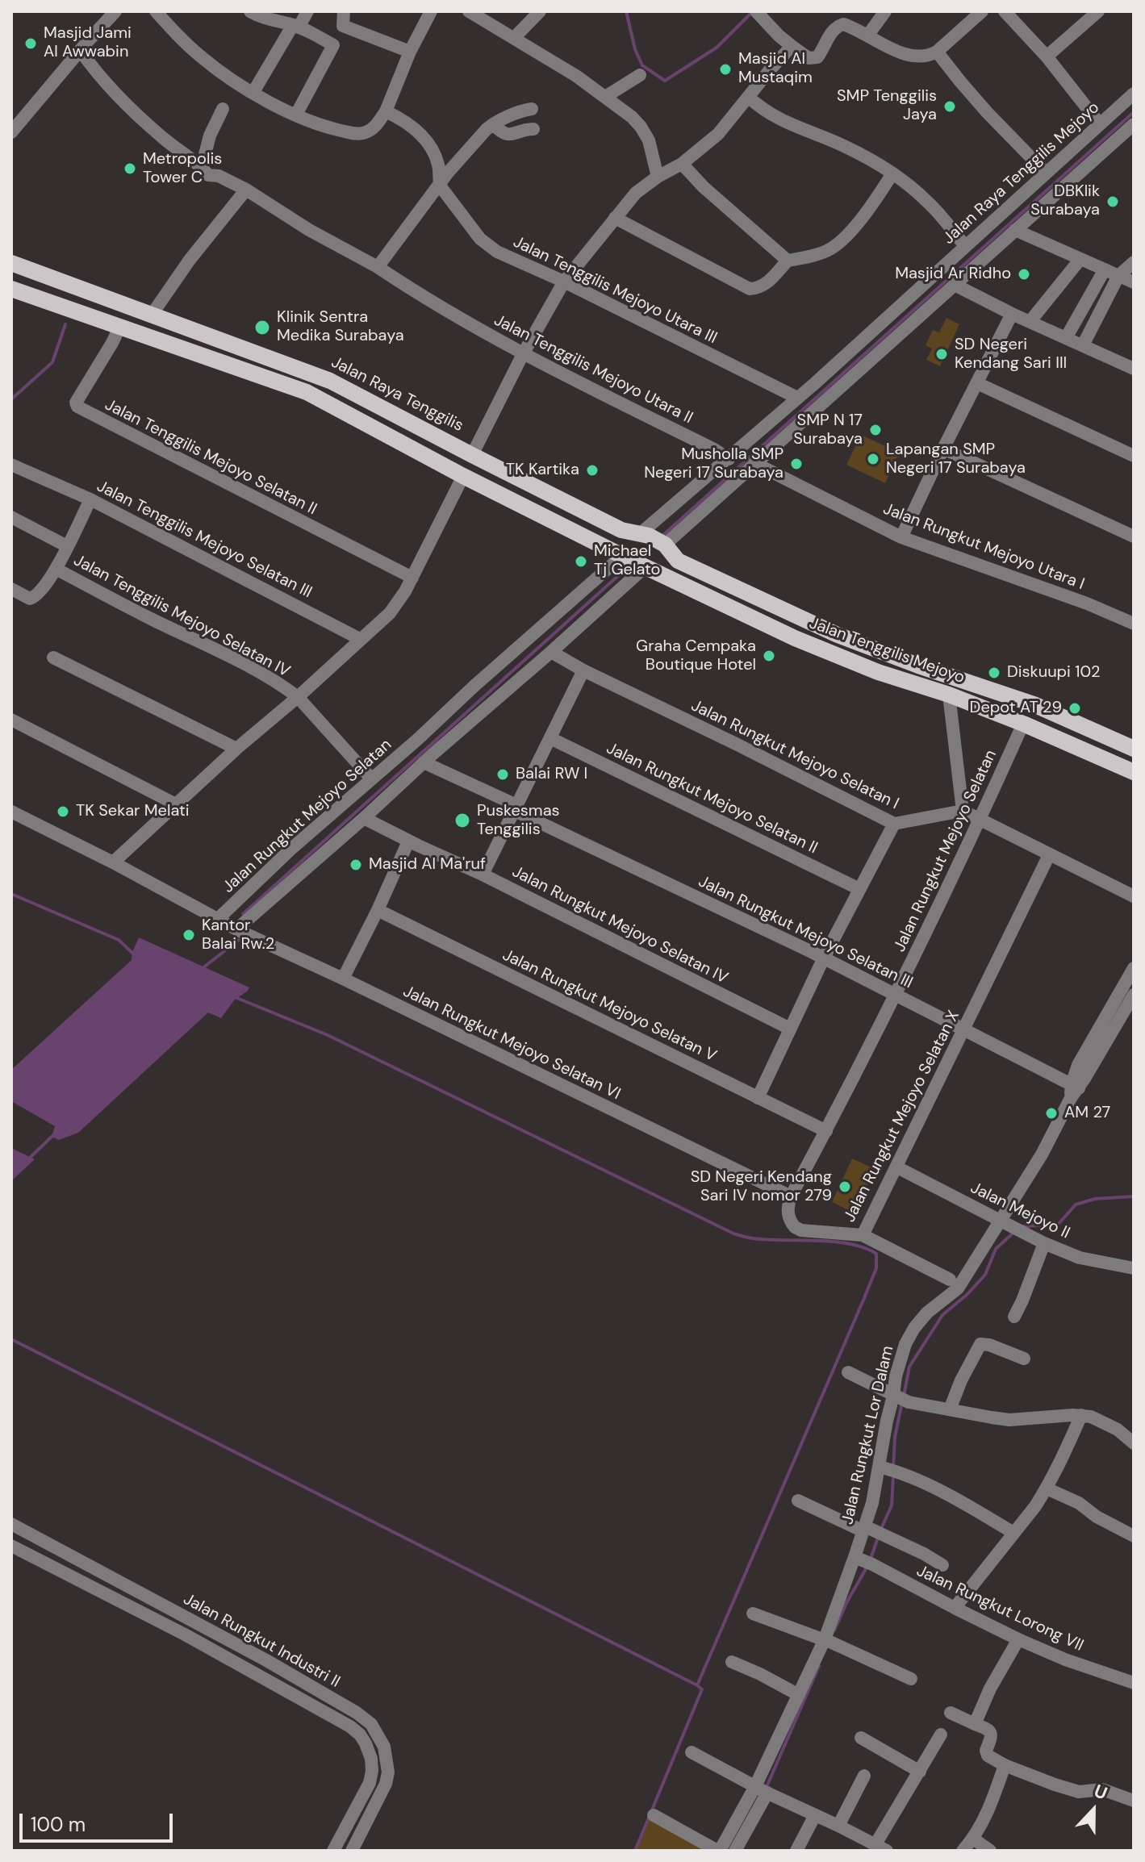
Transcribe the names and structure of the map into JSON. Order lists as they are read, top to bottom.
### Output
{
  "streets": {
    "main road": ["Jalan Raya Tenggilis", "Jalan Tenggilis Mejoyo"],
    "street": [
      "Jalan Raya Tenggilis Mejoyo",
      "Jalan Tenggilis Mejoyo Utara III",
      "Jalan Tenggilis Mejoyo Utara II",
      "Jalan Tenggilis Mejoyo Selatan II",
      "Jalan Tenggilis Mejoyo Selatan III",
      "Jalan Rungkut Mejoyo Utara I",
      "Jalan Tenggilis Mejoyo Selatan IV",
      "Jalan Rungkut Mejoyo Selatan I",
      "Jalan Rungkut Mejoyo Selatan II",
      "Jalan Rungkut Mejoyo Selatan",
      "Jalan Rungkut Mejoyo Selatan IV",
      "Jalan Rungkut Mejoyo Selatan III",
      "Jalan Rungkut Mejoyo Selatan V",
      "Jalan Rungkut Mejoyo Selatan VI",
      "Jalan Rungkut Mejoyo Selatan X",
      "Jalan Mejoyo II",
      "Jalan Rungkut Lor Dalam",
      "Jalan Rungkut Lorong VII",
      "Jalan Rungkut Industri II"
    ]
  },
  "crossings": [
    ["Jalan Raya Tenggilis Mejoyo", "Jalan Tenggilis Mejoyo Utara III"],
    ["Jalan Raya Tenggilis Mejoyo", "Jalan Tenggilis Mejoyo Utara II"],
    ["Jalan Raya Tenggilis Mejoyo", "Jalan Raya Tenggilis"],
    ["Jalan Raya Tenggilis Mejoyo", "Jalan Rungkut Mejoyo Utara I"],
    ["Jalan Raya Tenggilis Mejoyo", "Jalan Tenggilis Mejoyo"],
    ["Jalan Raya Tenggilis", "Jalan Tenggilis Mejoyo"],
    ["Jalan Tenggilis Mejoyo Selatan IV", "Jalan Rungkut Mejoyo Selatan"],
    ["Jalan Tenggilis Mejoyo", "Jalan Rungkut Mejoyo Selatan"],
    ["Jalan Rungkut Mejoyo Selatan I", "Jalan Rungkut Mejoyo Selatan"],
    ["Jalan Rungkut Mejoyo Selatan", "Jalan Rungkut Mejoyo Selatan IV"],
    ["Jalan Rungkut Mejoyo Selatan", "Jalan Rungkut Mejoyo Selatan III"],
    ["Jalan Rungkut Mejoyo Selatan", "Jalan Rungkut Mejoyo Selatan V"],
    ["Jalan Rungkut Mejoyo Selatan", "Jalan Rungkut Mejoyo Selatan VI"],
    ["Jalan Rungkut Mejoyo Selatan III", "Jalan Rungkut Mejoyo Selatan X"],
    ["Jalan Rungkut Mejoyo Selatan VI", "Jalan Rungkut Mejoyo Selatan X"],
    ["Jalan Rungkut Mejoyo Selatan X", "Jalan Mejoyo II"],
    ["Jalan Mejoyo II", "Jalan Rungkut Lor Dalam"],
    ["Jalan Rungkut Lor Dalam", "Jalan Rungkut Lorong VII"]
  ],
  "places": [
    "Masjid Jami Al Awwabin",
    "Masjid Al Mustaqim",
    "SMP Tenggilis Jaya",
    "Metropolis Tower C",
    "DBKlik Surabaya",
    "Masjid Ar Ridho",
    "Klinik Sentra Medika Surabaya",
    "SD Negeri Kendang Sari III",
    "SMP N 17 Surabaya",
    "Lapangan SMP Negeri 17 Surabaya",
    "Musholla SMP Negeri 17 Surabaya",
    "TK Kartika",
    "Michael Tj Gelato",
    "Graha Cempaka Boutique Hotel",
    "Diskuupi 102",
    "Depot AT 29",
    "Balai RW I",
    "TK Sekar Melati",
    "Puskesmas Tenggilis",
    "Masjid Al Ma'ruf",
    "Kantor Balai Rw.2",
    "AM 27",
    "SD Negeri Kendang Sari IV nomor 279"
  ],
  "scale_bar": "100 m",
  "north": "top"
}
